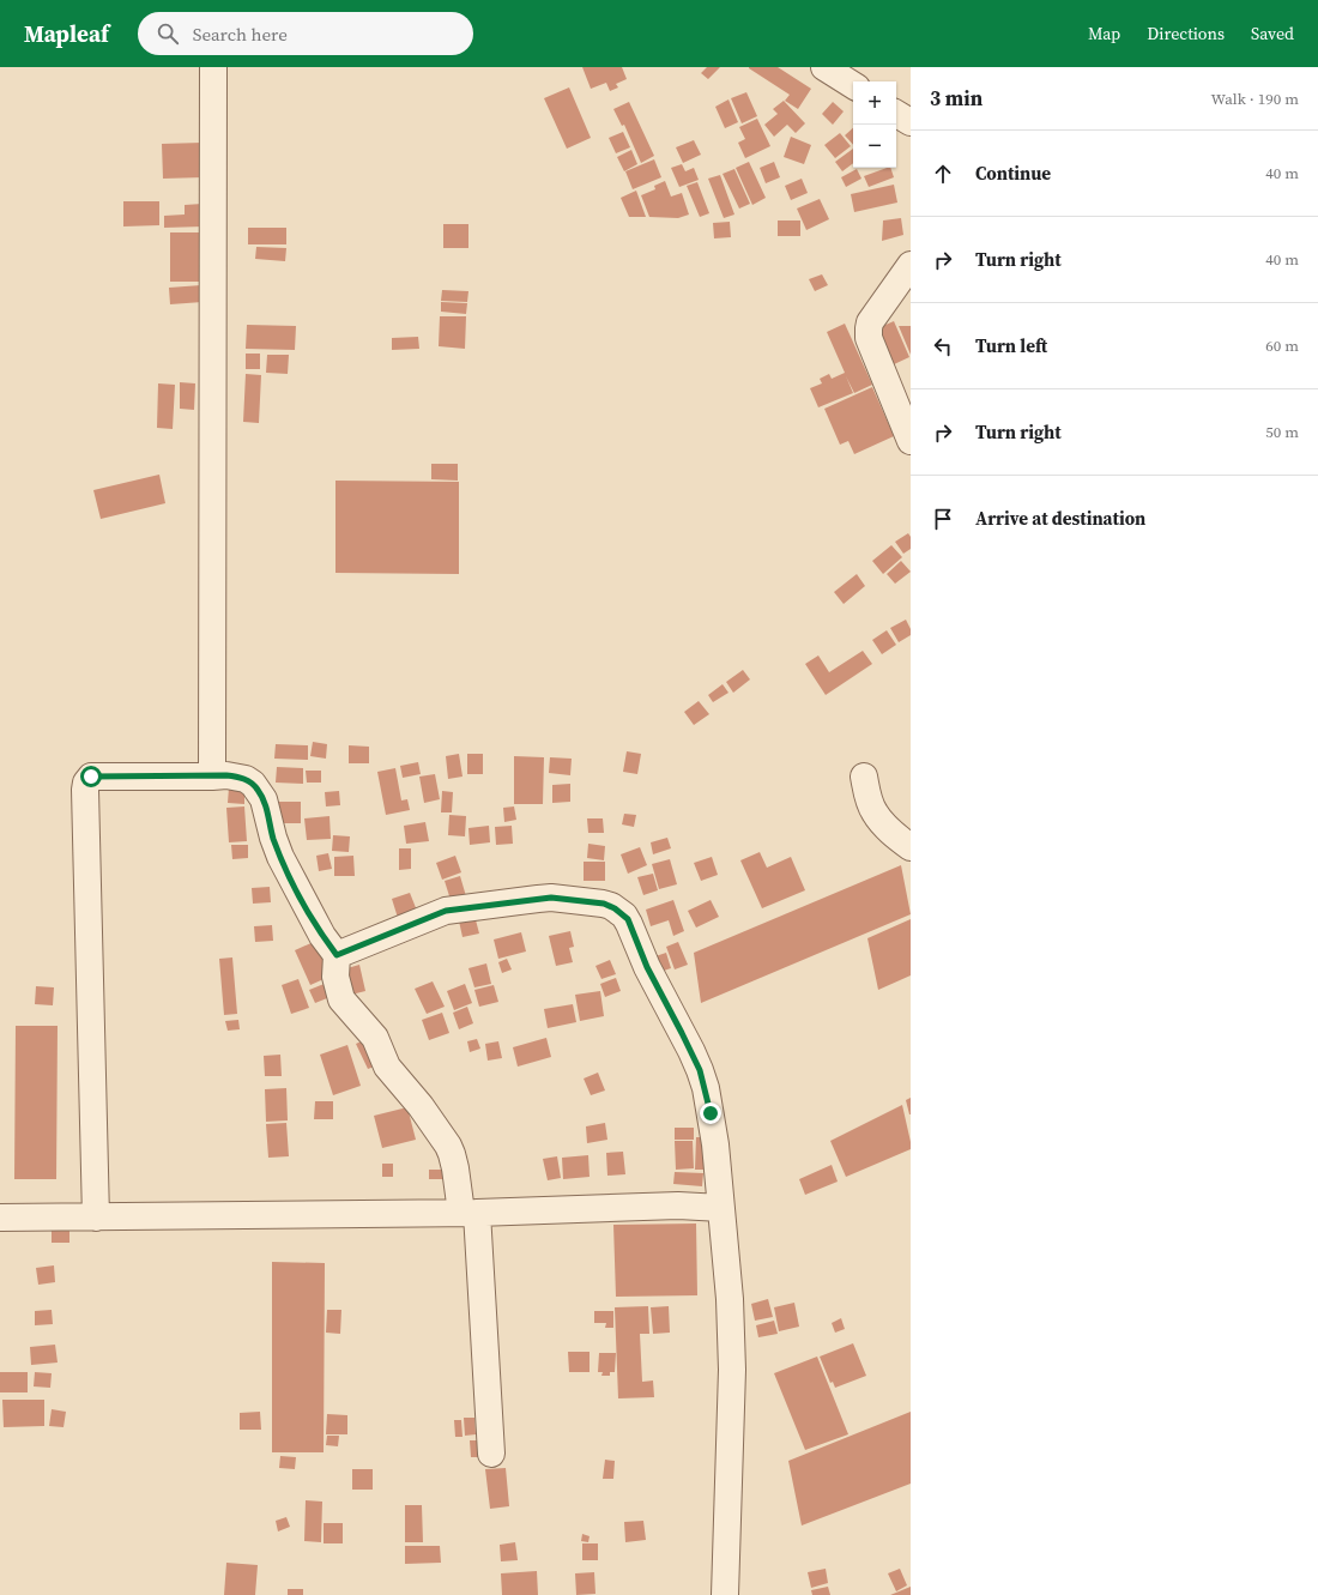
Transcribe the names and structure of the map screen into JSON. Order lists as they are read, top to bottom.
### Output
{
  "page": {
    "header": "Mapleaf",
    "search": "Search here",
    "nav": ["Map", "Directions", "Saved"],
    "heading": ["3 min", "Walk · 190 m"],
    "map_buttons": ["+", "−"],
    "list": [
      ["Continue", "40 m"],
      ["Turn right", "40 m"],
      ["Turn left", "60 m"],
      ["Turn right", "50 m"],
      "Arrive at destination"
    ]
  }
}
